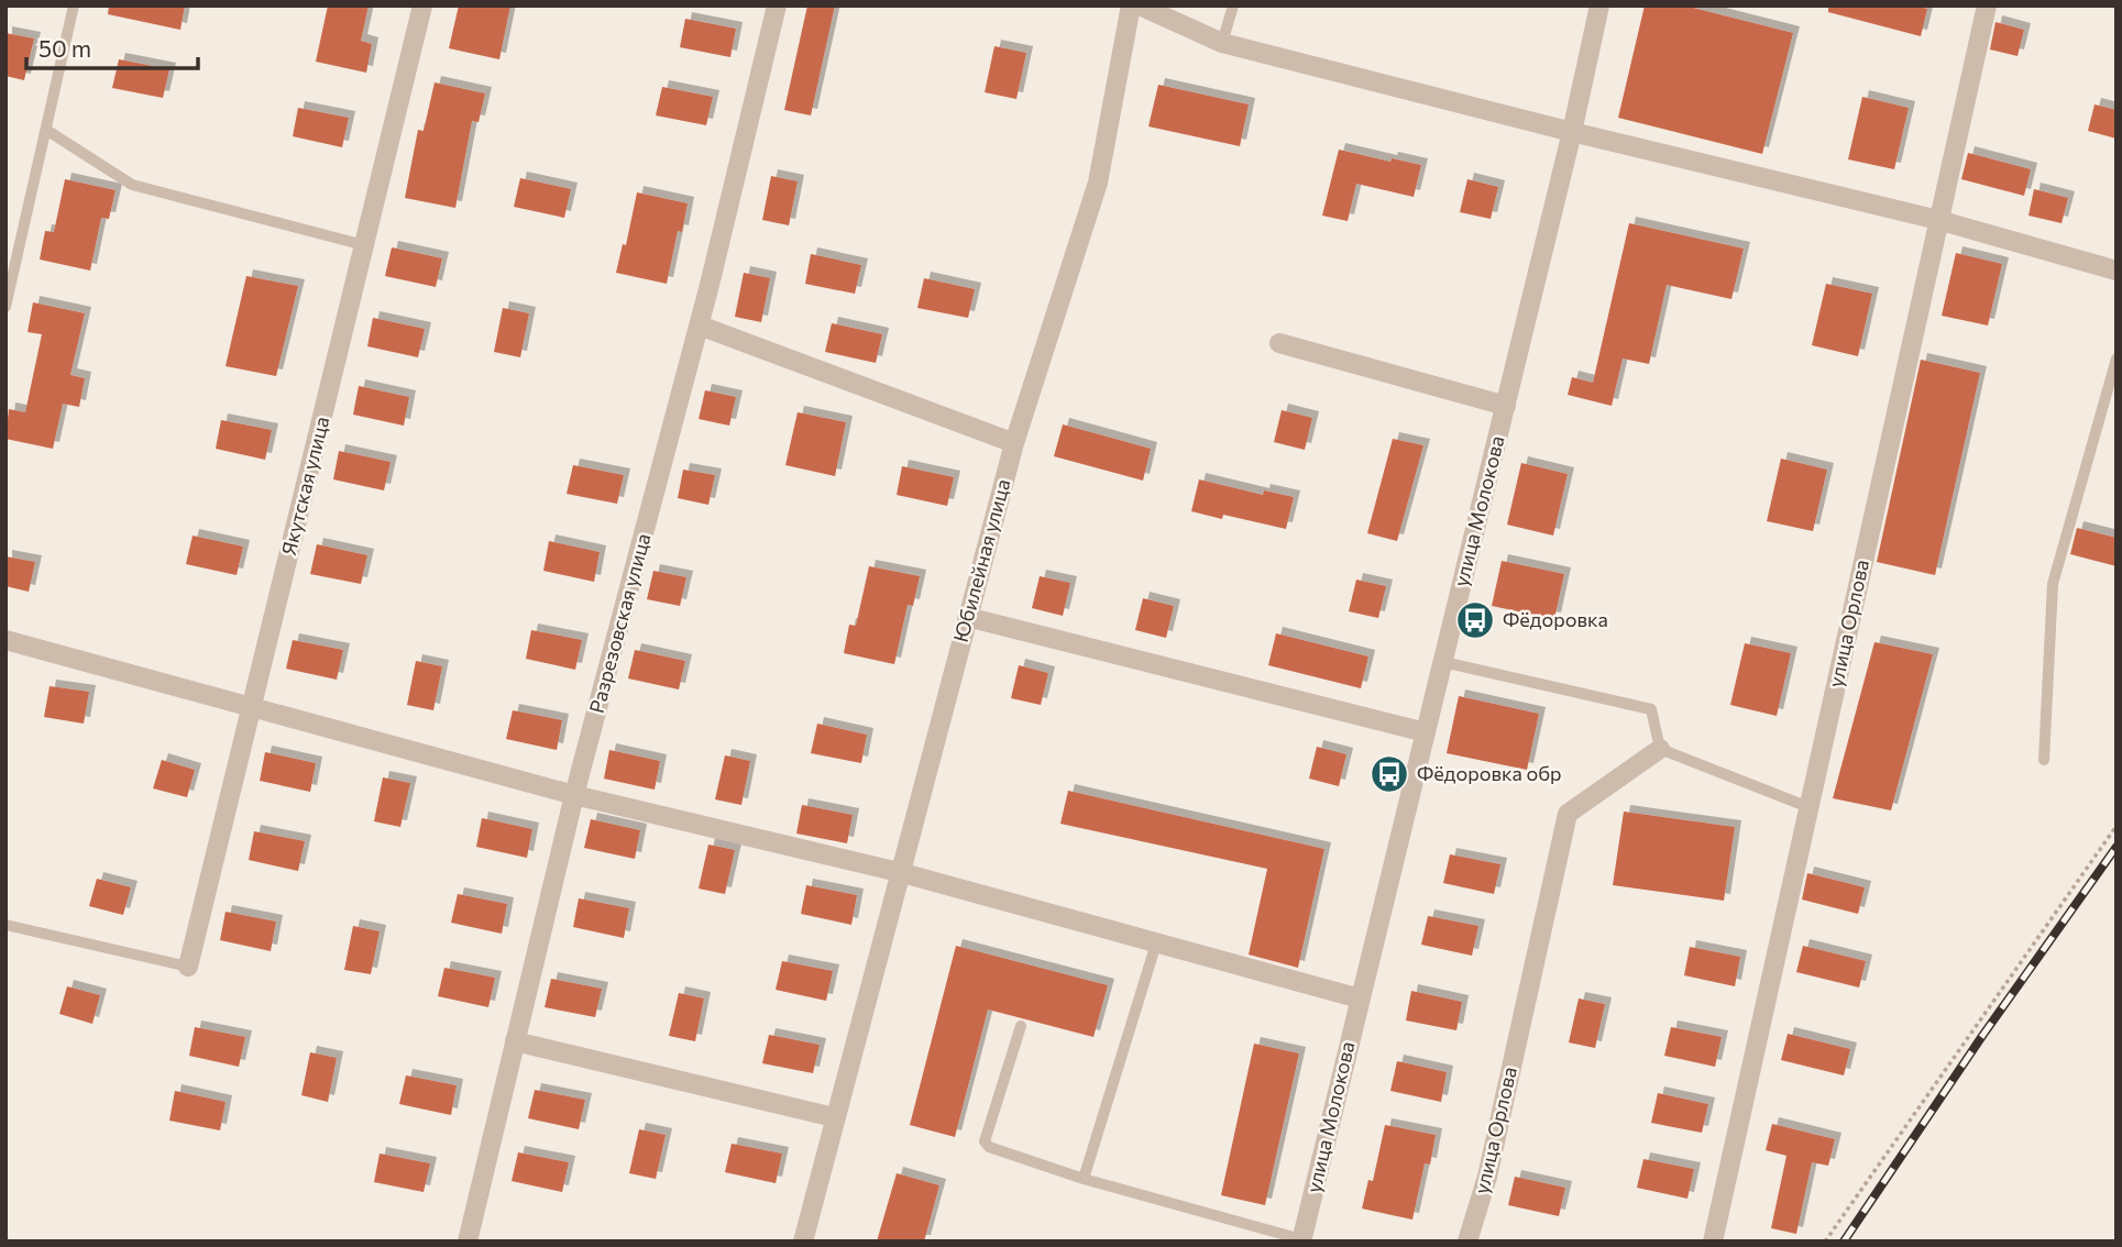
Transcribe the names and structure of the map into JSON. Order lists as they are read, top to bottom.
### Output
{
  "streets": {
    "street": [
      "Якутская улица",
      "улица Молокова",
      "Юбилейная улица",
      "Разрезовская улица",
      "улица Орлова"
    ]
  },
  "places": {
    "bus stop": ["Фёдоровка", "Фёдоровка обр"]
  },
  "scale_bar": "50 m"
}
